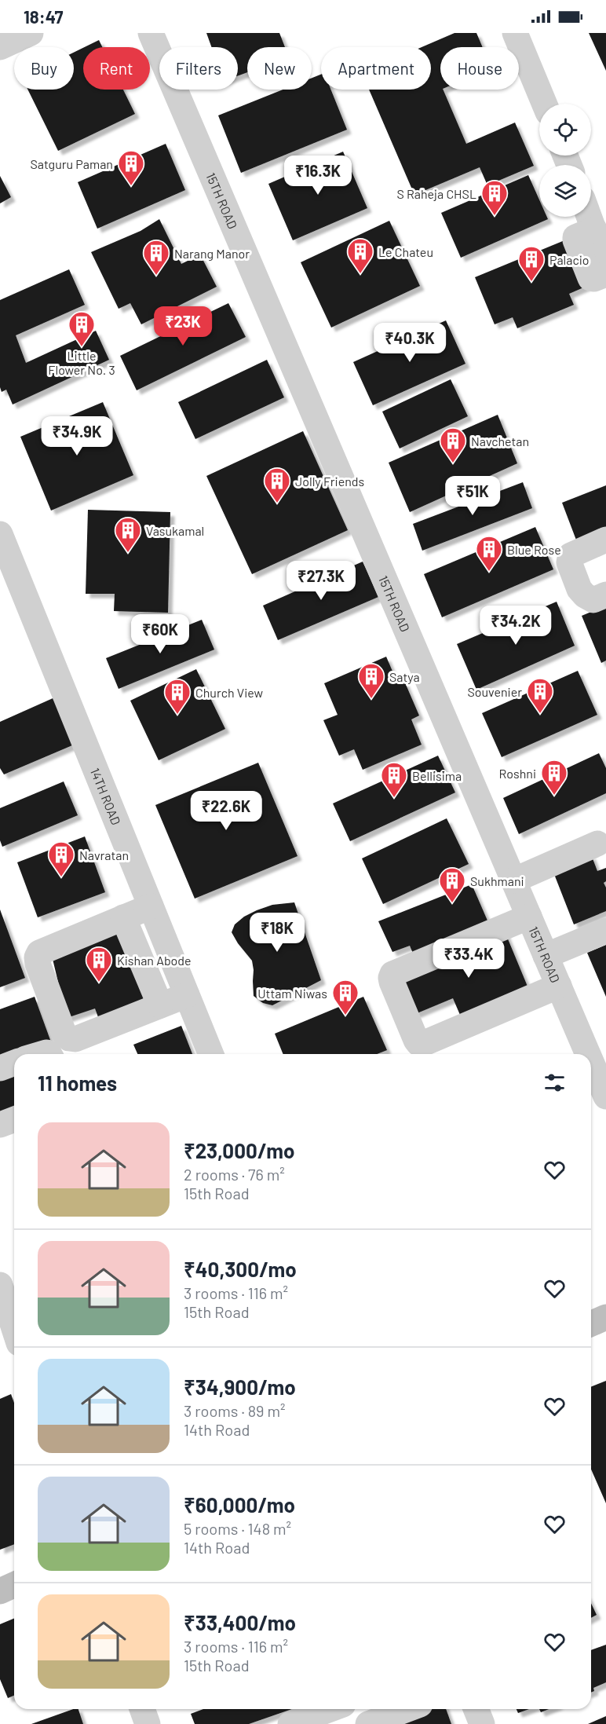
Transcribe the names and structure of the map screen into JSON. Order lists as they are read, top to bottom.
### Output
{
  "streets": {
    "street": ["15TH ROAD", "14TH ROAD"]
  },
  "places": {
    "building": [
      "Satguru Paman",
      "S Raheja CHSL",
      "Le Chateu",
      "Narang Manor",
      "Palacio",
      "Little Flower No. 3",
      "Navchetan",
      "Jolly Friends",
      "Vasukamal",
      "Blue Rose",
      "Satya",
      "Souvenier",
      "Church View",
      "Roshni",
      "Bellisima",
      "Navratan",
      "Sukhmani",
      "Kishan Abode",
      "Uttam Niwas"
    ]
  },
  "page": {
    "status": "18:47",
    "chip": [
      "Buy",
      "Rent",
      "Filters",
      "New",
      "Apartment",
      "House"
    ],
    "price": [
      "₹16.3K",
      "₹23K",
      "₹40.3K",
      "₹34.9K",
      "₹51K",
      "₹27.3K",
      "₹34.2K",
      "₹60K",
      "₹22.6K",
      "₹18K",
      "₹33.4K"
    ],
    "heading": "11 homes",
    "list": [
      {
        "name": "₹23,000/mo",
        "note": "2 rooms · 76 m² · 15th Road"
      },
      {
        "name": "₹40,300/mo",
        "note": "3 rooms · 116 m² · 15th Road"
      },
      {
        "name": "₹34,900/mo",
        "note": "3 rooms · 89 m² · 14th Road"
      },
      {
        "name": "₹60,000/mo",
        "note": "5 rooms · 148 m² · 14th Road"
      },
      {
        "name": "₹33,400/mo",
        "note": "3 rooms · 116 m² · 15th Road"
      }
    ]
  }
}
